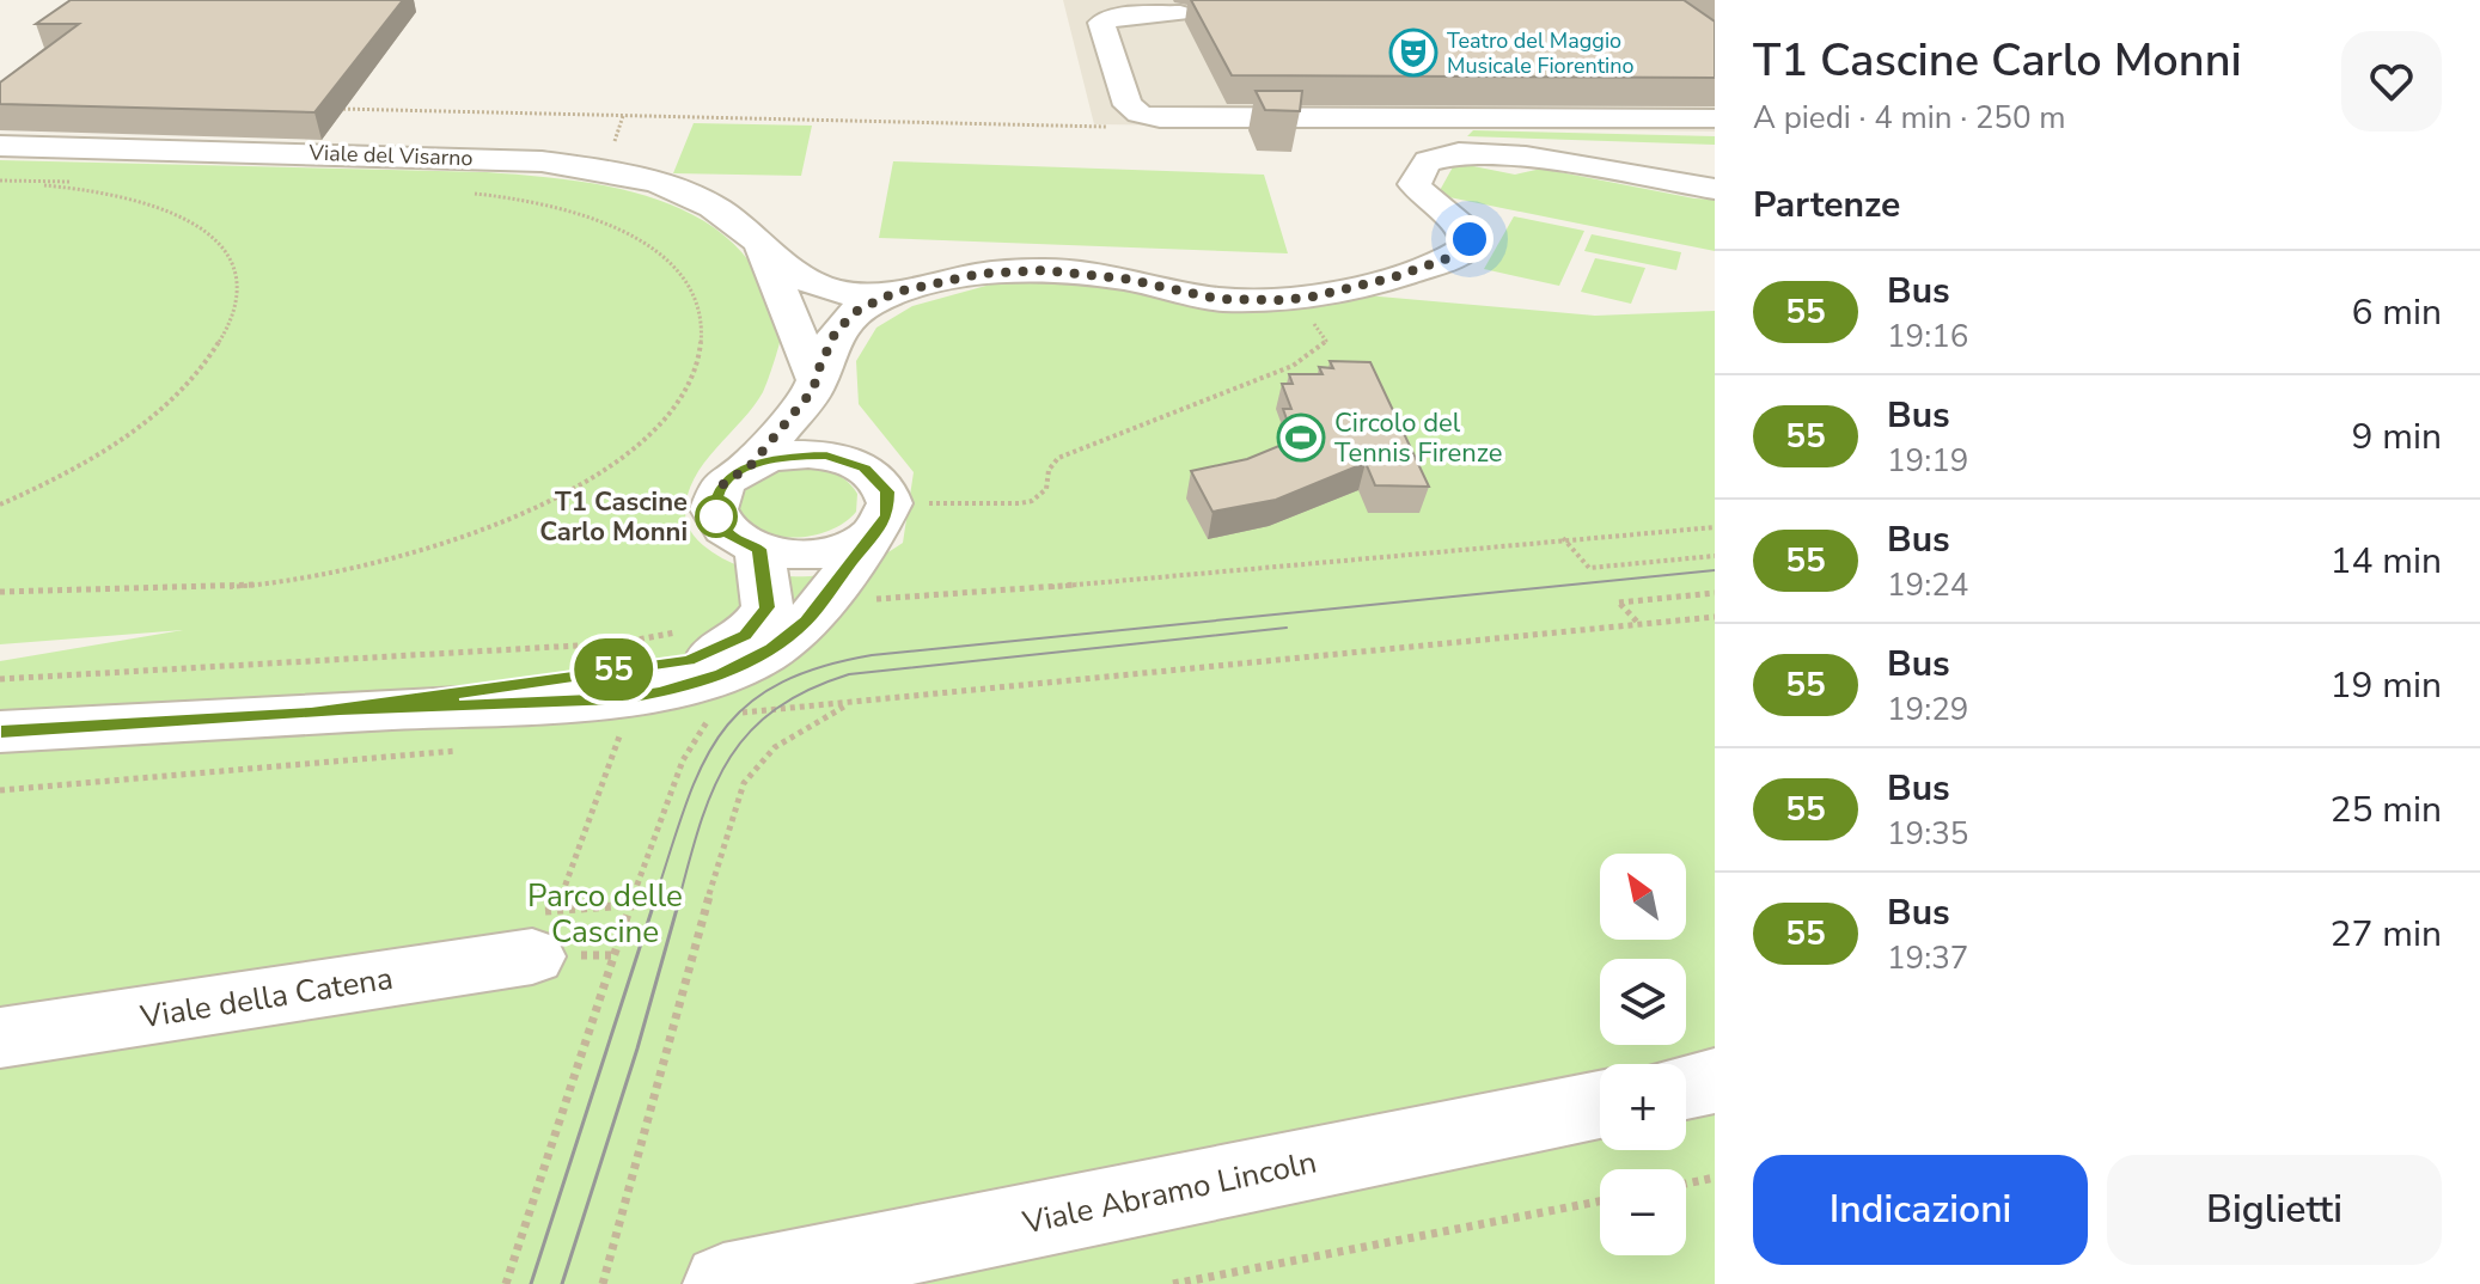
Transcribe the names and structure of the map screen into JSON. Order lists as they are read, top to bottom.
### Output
{
  "streets": {
    "street": ["Viale del Visarno", "Viale della Catena", "Viale Abramo Lincoln"]
  },
  "parks": ["Parco delle Cascine"],
  "places": {
    "theatre": ["Teatro del Maggio Musicale Fiorentino"],
    "sports": ["Circolo del Tennis Firenze"],
    "other": ["T1 Cascine Carlo Monni"]
  },
  "lines": ["bus line 55"],
  "north": "top left",
  "page": {
    "on_map": "55",
    "heading": [
      ["T1 Cascine Carlo Monni", "A piedi · 4 min · 250 m"],
      "Partenze"
    ],
    "list": [
      {
        "mark": "55",
        "name": "Bus",
        "note": "19:16",
        "value": "6 min"
      },
      {
        "mark": "55",
        "name": "Bus",
        "note": "19:19",
        "value": "9 min"
      },
      {
        "mark": "55",
        "name": "Bus",
        "note": "19:24",
        "value": "14 min"
      },
      {
        "mark": "55",
        "name": "Bus",
        "note": "19:29",
        "value": "19 min"
      },
      {
        "mark": "55",
        "name": "Bus",
        "note": "19:35",
        "value": "25 min"
      },
      {
        "mark": "55",
        "name": "Bus",
        "note": "19:37",
        "value": "27 min"
      }
    ],
    "map_buttons": ["+", "−"],
    "buttons": ["Indicazioni", "Biglietti"]
  }
}
